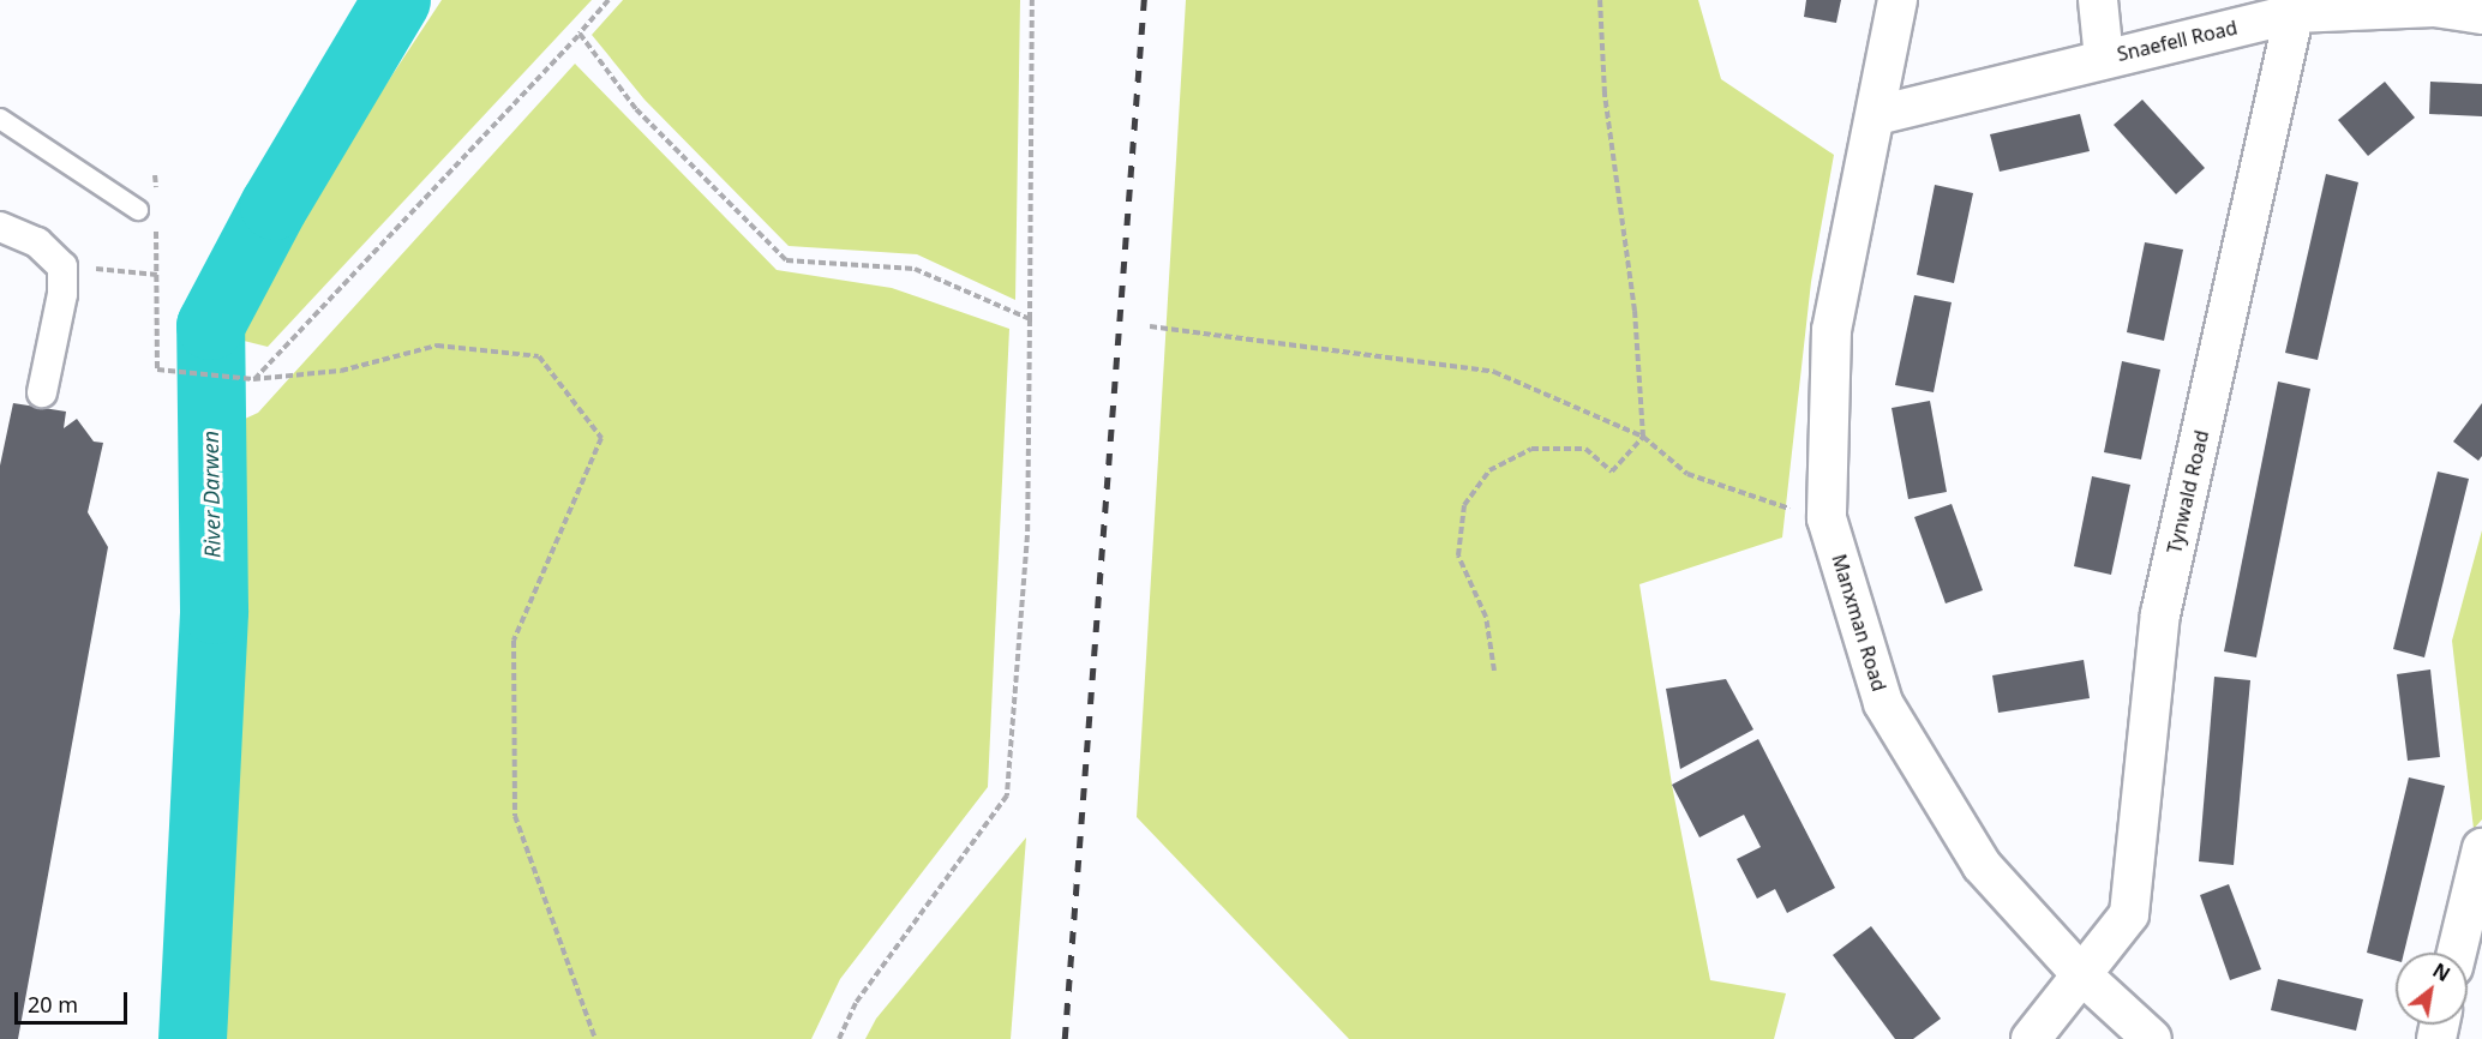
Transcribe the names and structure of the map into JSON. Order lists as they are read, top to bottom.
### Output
{
  "streets": {
    "street": ["Snaefell Road", "Tynwald Road", "Manxman Road"]
  },
  "crossings": [
    ["Snaefell Road", "Tynwald Road"],
    ["Snaefell Road", "Manxman Road"],
    ["Tynwald Road", "Manxman Road"]
  ],
  "water": ["River Darwen"],
  "scale_bar": "20 m",
  "north": "top right"
}
